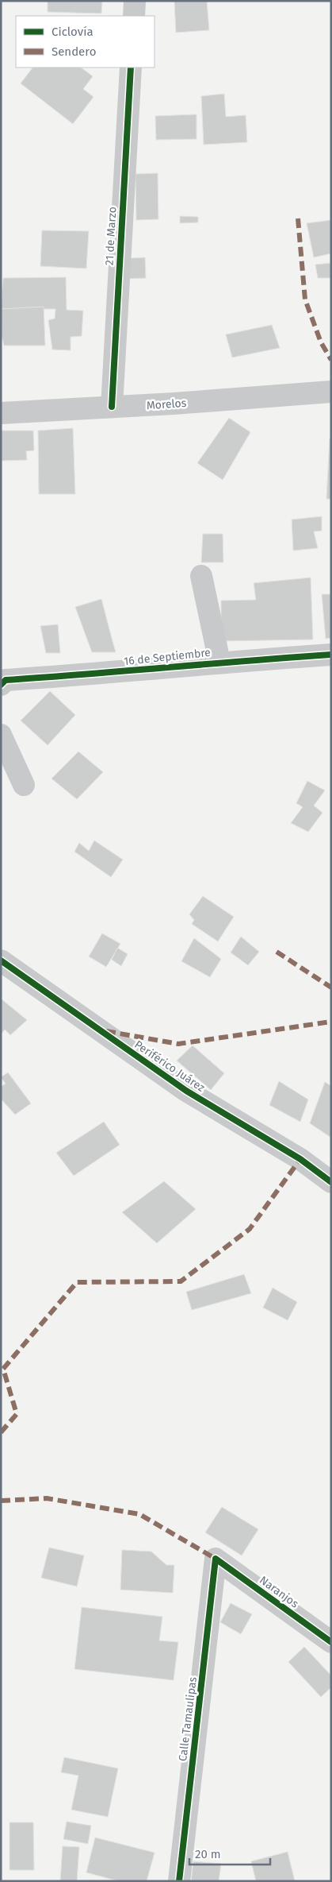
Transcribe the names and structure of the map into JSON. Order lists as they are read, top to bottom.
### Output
{
  "streets": {
    "street": [
      "21 de Marzo",
      "Morelos",
      "16 de Septiembre",
      "Periférico Juárez",
      "Naranjos",
      "Calle Tamaulipas"
    ]
  },
  "crossings": [
    ["21 de Marzo", "Morelos"],
    ["Naranjos", "Calle Tamaulipas"]
  ],
  "legend": ["Ciclovía", "Sendero"],
  "scale_bar": "20 m"
}
